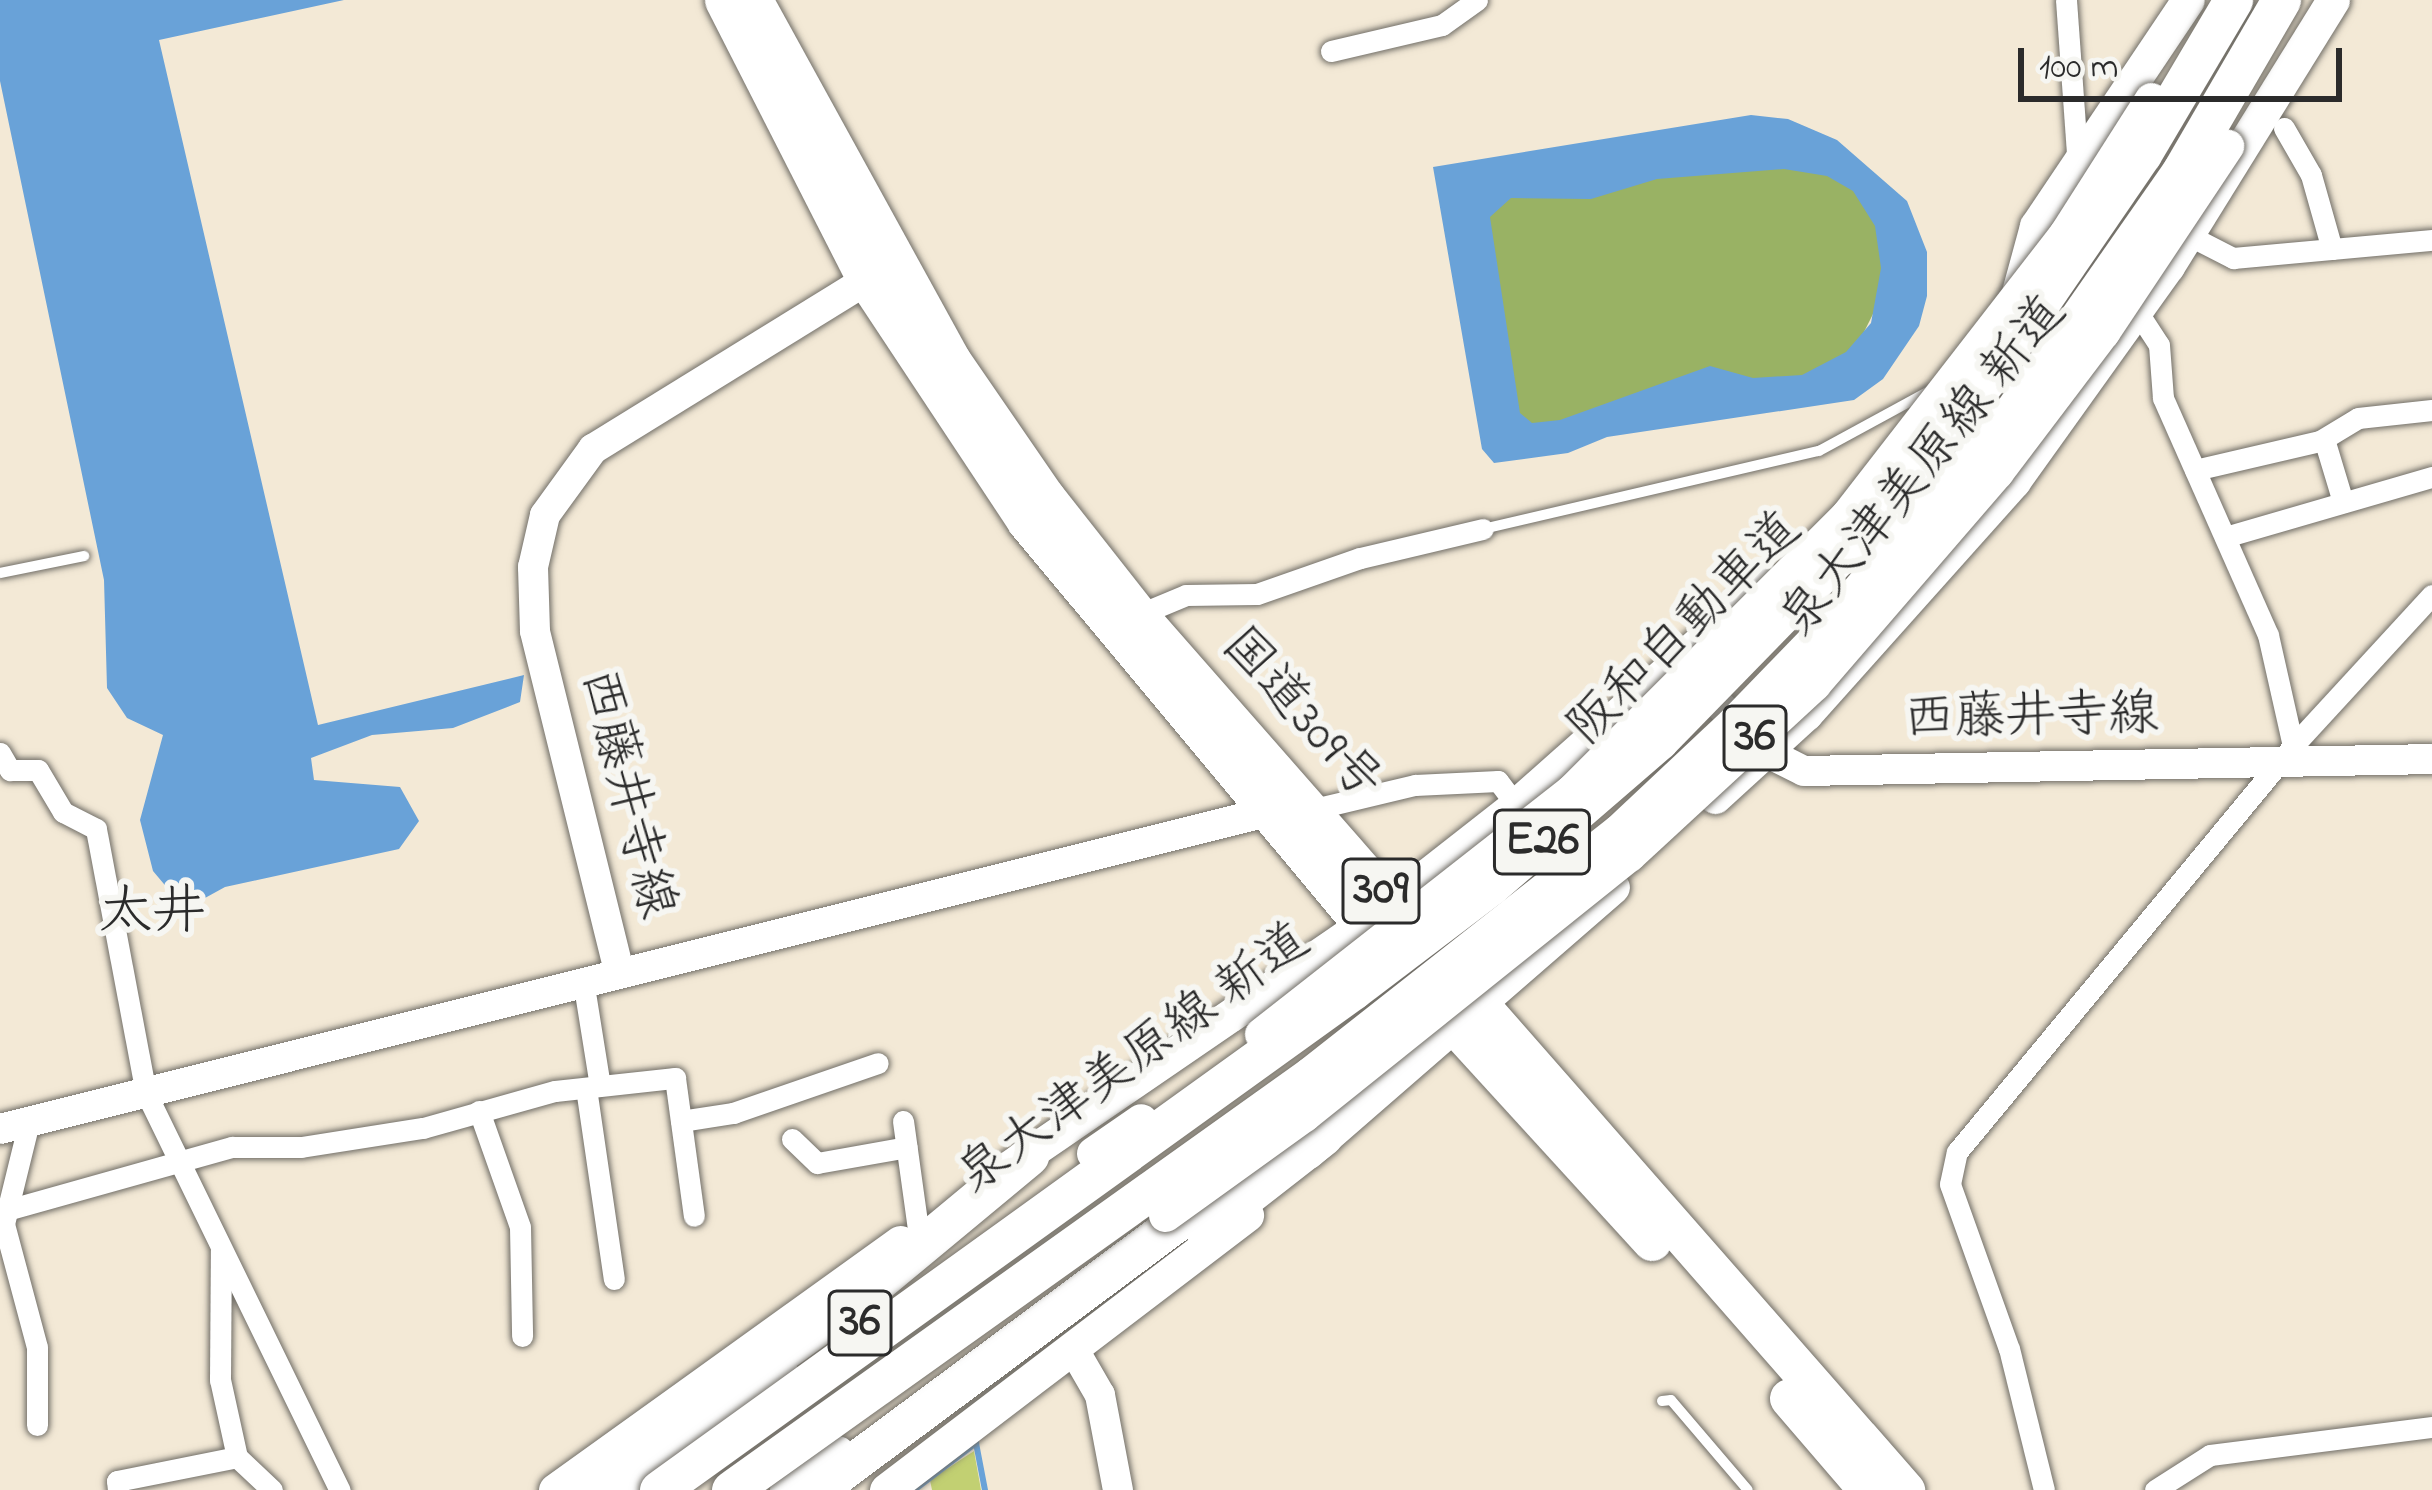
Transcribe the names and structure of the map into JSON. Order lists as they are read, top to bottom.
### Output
{
  "streets": {
    "highway": [
      "阪和自動車道",
      "国道309号",
      "E26",
      "309"
    ],
    "main road": ["泉大津美原線 新道", "西藤井寺線", "36"]
  },
  "crossings": [
    ["泉大津美原線 新道", "36"],
    ["国道309号", "西藤井寺線"],
    ["国道309号", "36"],
    ["西藤井寺線", "36"]
  ],
  "districts": ["太井"],
  "scale_bar": "100 m"
}
